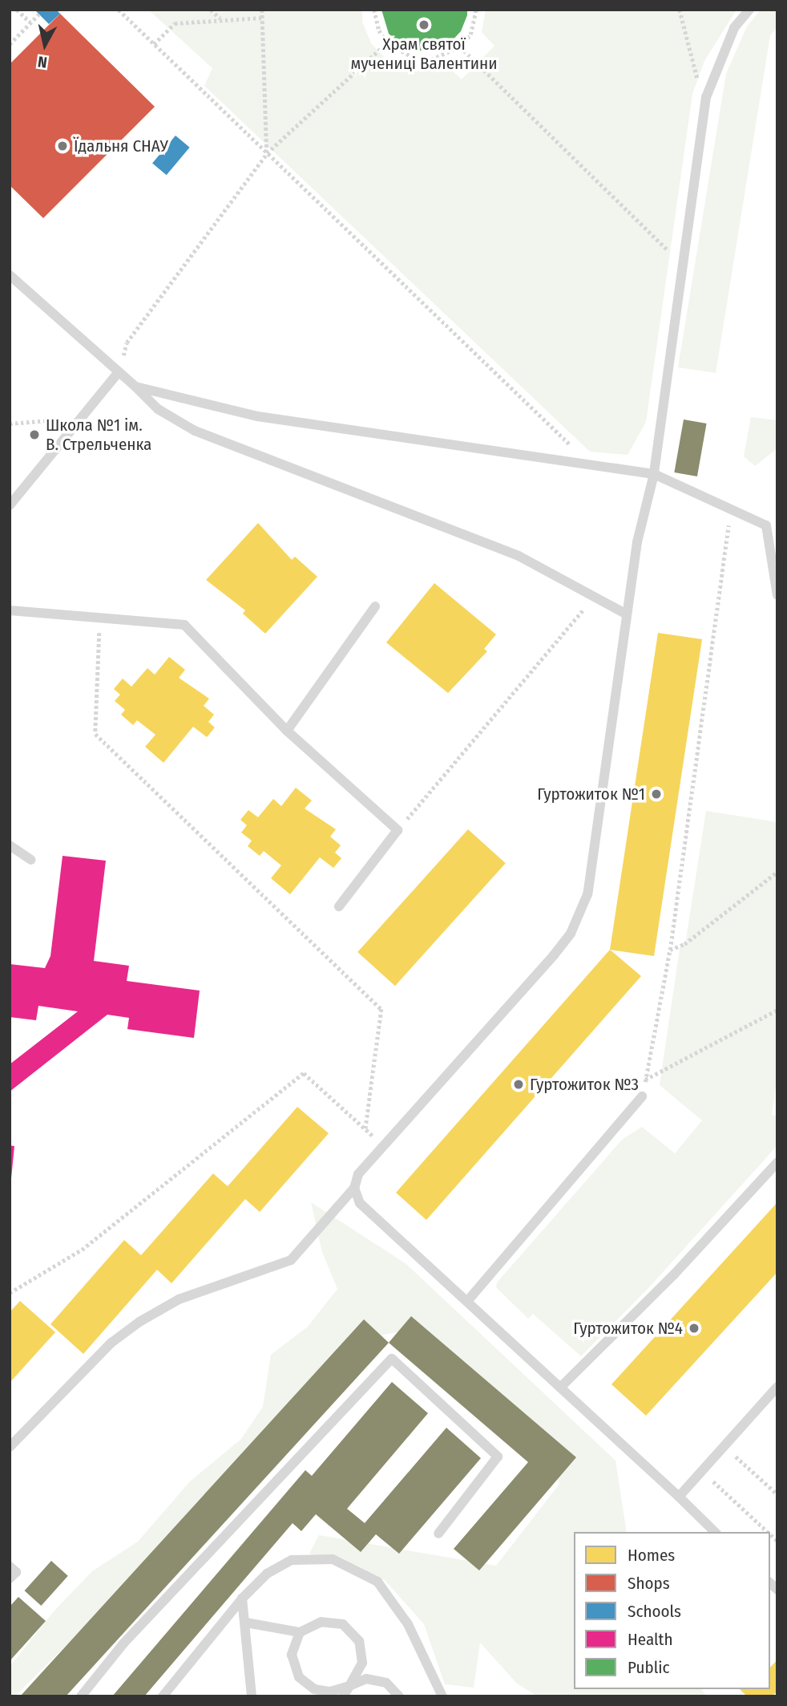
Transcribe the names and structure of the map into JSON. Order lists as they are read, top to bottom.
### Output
{
  "places": [
    "Храм святої мучениці Валентини",
    "Їдальня СНАУ",
    "Школа №1 ім. В. Стрельченка",
    "Гуртожиток №1",
    "Гуртожиток №3",
    "Гуртожиток №4"
  ],
  "legend": [
    "Homes",
    "Shops",
    "Schools",
    "Health",
    "Public"
  ],
  "north": "bottom"
}
